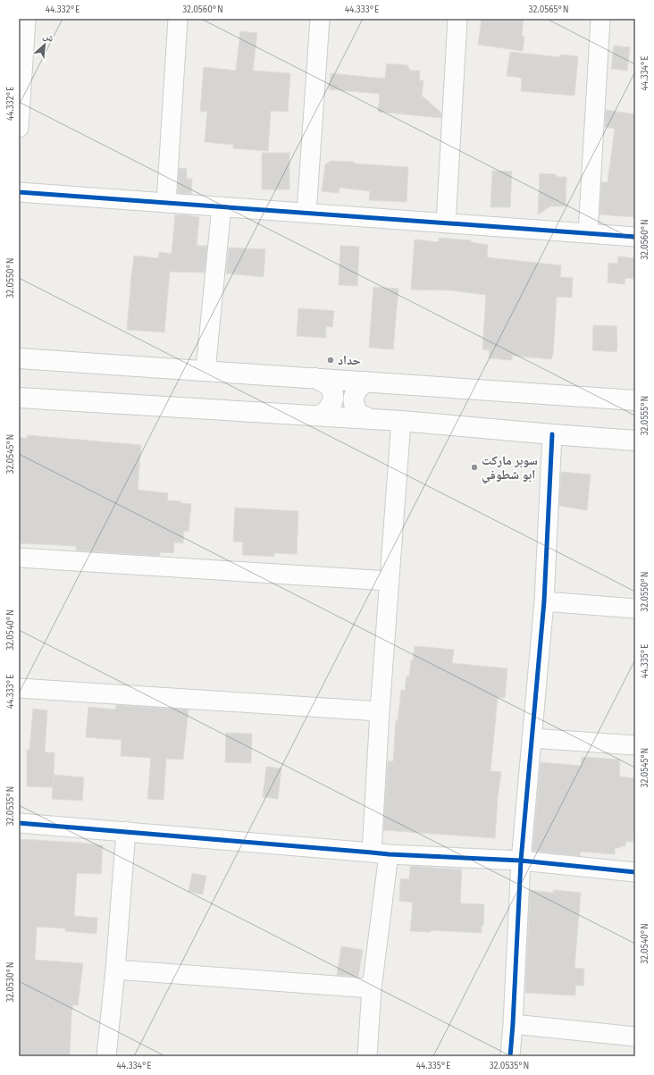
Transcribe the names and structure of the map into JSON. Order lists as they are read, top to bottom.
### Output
{
  "places": ["حداد", "سوبر ماركت ابو شطوفي"],
  "north": "top right",
  "coordinates": [
    "44.332°E",
    "32.0560°N",
    "44.333°E",
    "32.0565°N",
    "44.334°E",
    "32.0550°N",
    "32.0555°N",
    "32.0545°N",
    "32.0540°N",
    "44.335°E",
    "32.0535°N",
    "32.0530°N"
  ]
}
